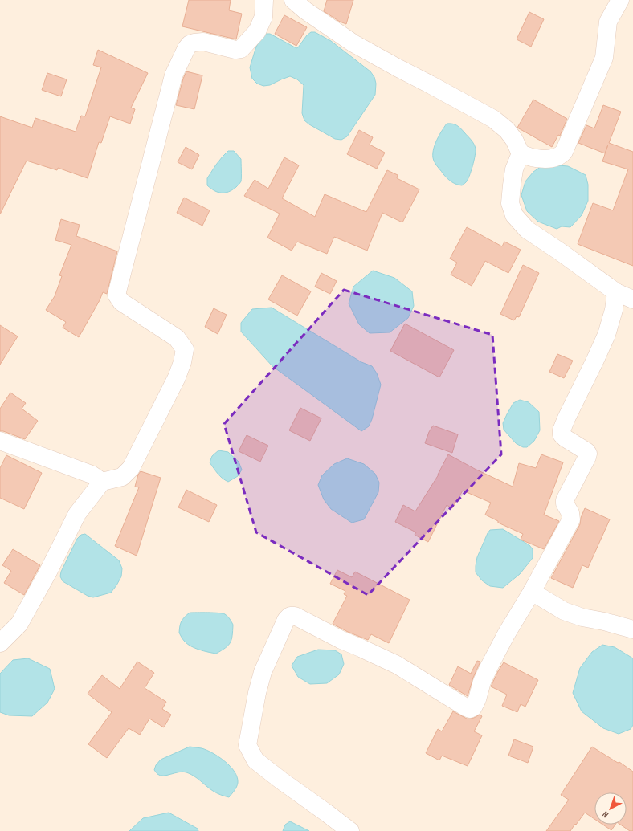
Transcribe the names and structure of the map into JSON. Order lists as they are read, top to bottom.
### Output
{
  "north": "bottom left"
}
